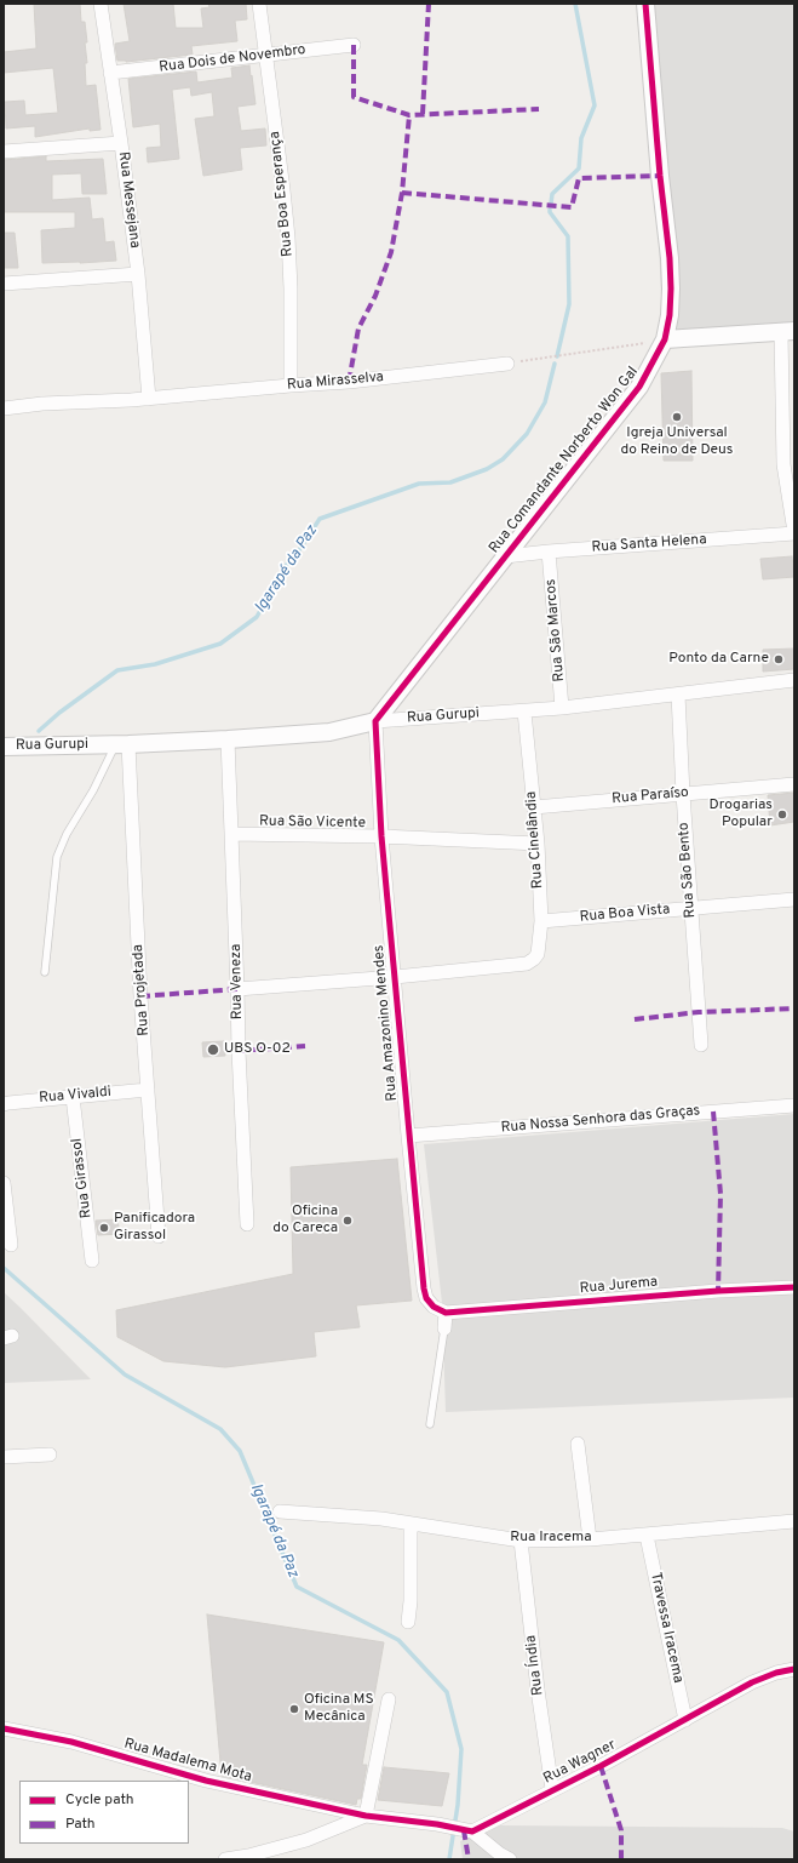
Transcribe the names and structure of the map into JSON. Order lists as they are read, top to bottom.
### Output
{
  "streets": {
    "street": [
      "Rua Dois de Novembro",
      "Rua Boa Esperança",
      "Rua Messejana",
      "Rua Mirasselva",
      "Rua Comandante Norberto Won Gal",
      "Rua Santa Helena",
      "Rua São Marcos",
      "Rua Gurupi",
      "Rua Paraíso",
      "Rua São Vicente",
      "Rua Cinelândia",
      "Rua São Bento",
      "Rua Boa Vista",
      "Rua Veneza",
      "Rua Projetada",
      "Rua Amazonino Mendes",
      "Rua Vivaldi",
      "Rua Nossa Senhora das Graças",
      "Rua Girassol",
      "Rua Jurema",
      "Rua Iracema",
      "Travessa Iracema",
      "Rua Índia",
      "Rua Madalema Mota",
      "Rua Wagner"
    ]
  },
  "crossings": [
    ["Rua Dois de Novembro", "Rua Boa Esperança"],
    ["Rua Dois de Novembro", "Rua Messejana"],
    ["Rua Boa Esperança", "Rua Mirasselva"],
    ["Rua Messejana", "Rua Mirasselva"],
    ["Rua Comandante Norberto Won Gal", "Rua Santa Helena"],
    ["Rua Comandante Norberto Won Gal", "Rua Gurupi"],
    ["Rua Comandante Norberto Won Gal", "Rua Amazonino Mendes"],
    ["Rua Santa Helena", "Rua São Marcos"],
    ["Rua São Marcos", "Rua Gurupi"],
    ["Rua Gurupi", "Rua Cinelândia"],
    ["Rua Gurupi", "Rua São Bento"],
    ["Rua Gurupi", "Rua Veneza"],
    ["Rua Gurupi", "Rua Projetada"],
    ["Rua Gurupi", "Rua Amazonino Mendes"],
    ["Rua Paraíso", "Rua Cinelândia"],
    ["Rua Paraíso", "Rua São Bento"],
    ["Rua São Vicente", "Rua Cinelândia"],
    ["Rua São Vicente", "Rua Veneza"],
    ["Rua São Vicente", "Rua Amazonino Mendes"],
    ["Rua Cinelândia", "Rua Boa Vista"],
    ["Rua Cinelândia", "Rua Amazonino Mendes"],
    ["Rua São Bento", "Rua Boa Vista"],
    ["Rua Projetada", "Rua Vivaldi"],
    ["Rua Amazonino Mendes", "Rua Nossa Senhora das Graças"],
    ["Rua Amazonino Mendes", "Rua Jurema"],
    ["Rua Vivaldi", "Rua Girassol"],
    ["Rua Iracema", "Travessa Iracema"],
    ["Rua Iracema", "Rua Índia"],
    ["Travessa Iracema", "Rua Wagner"],
    ["Rua Índia", "Rua Wagner"]
  ],
  "water": ["Igarapé da Paz"],
  "places": [
    "Igreja Universal do Reino de Deus",
    "Ponto da Carne",
    "Drogarias Popular",
    "UBS O-02",
    "Oficina do Careca",
    "Panificadora Girassol",
    "Oficina MS Mecânica"
  ],
  "legend": ["Cycle path", "Path"]
}
